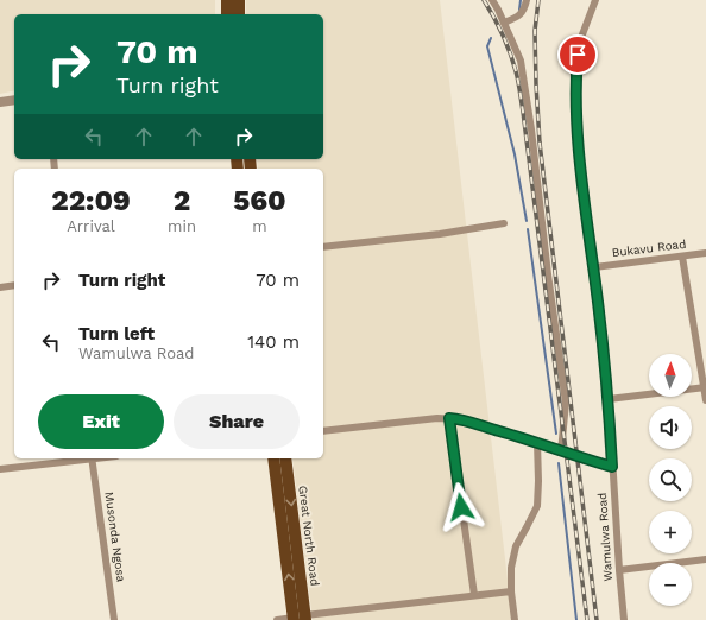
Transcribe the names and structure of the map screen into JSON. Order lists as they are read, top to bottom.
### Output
{
  "streets": {
    "main road": ["Great North Road"],
    "street": ["Bukavu Road", "Musonda Ngosa", "Wamulwa Road"]
  },
  "crossings": [
    ["Bukavu Road", "Wamulwa Road"]
  ],
  "north": "top",
  "page": {
    "turn": ["70 m", "Turn right"],
    "eta": [
      "22:09",
      "Arrival",
      "2",
      "min",
      "560",
      "m"
    ],
    "list": [
      {
        "name": "Turn right",
        "value": "70 m"
      },
      {
        "name": "Turn left",
        "note": "Wamulwa Road",
        "value": "140 m"
      }
    ],
    "map_buttons": ["+", "−"],
    "buttons": ["Exit", "Share"]
  }
}
